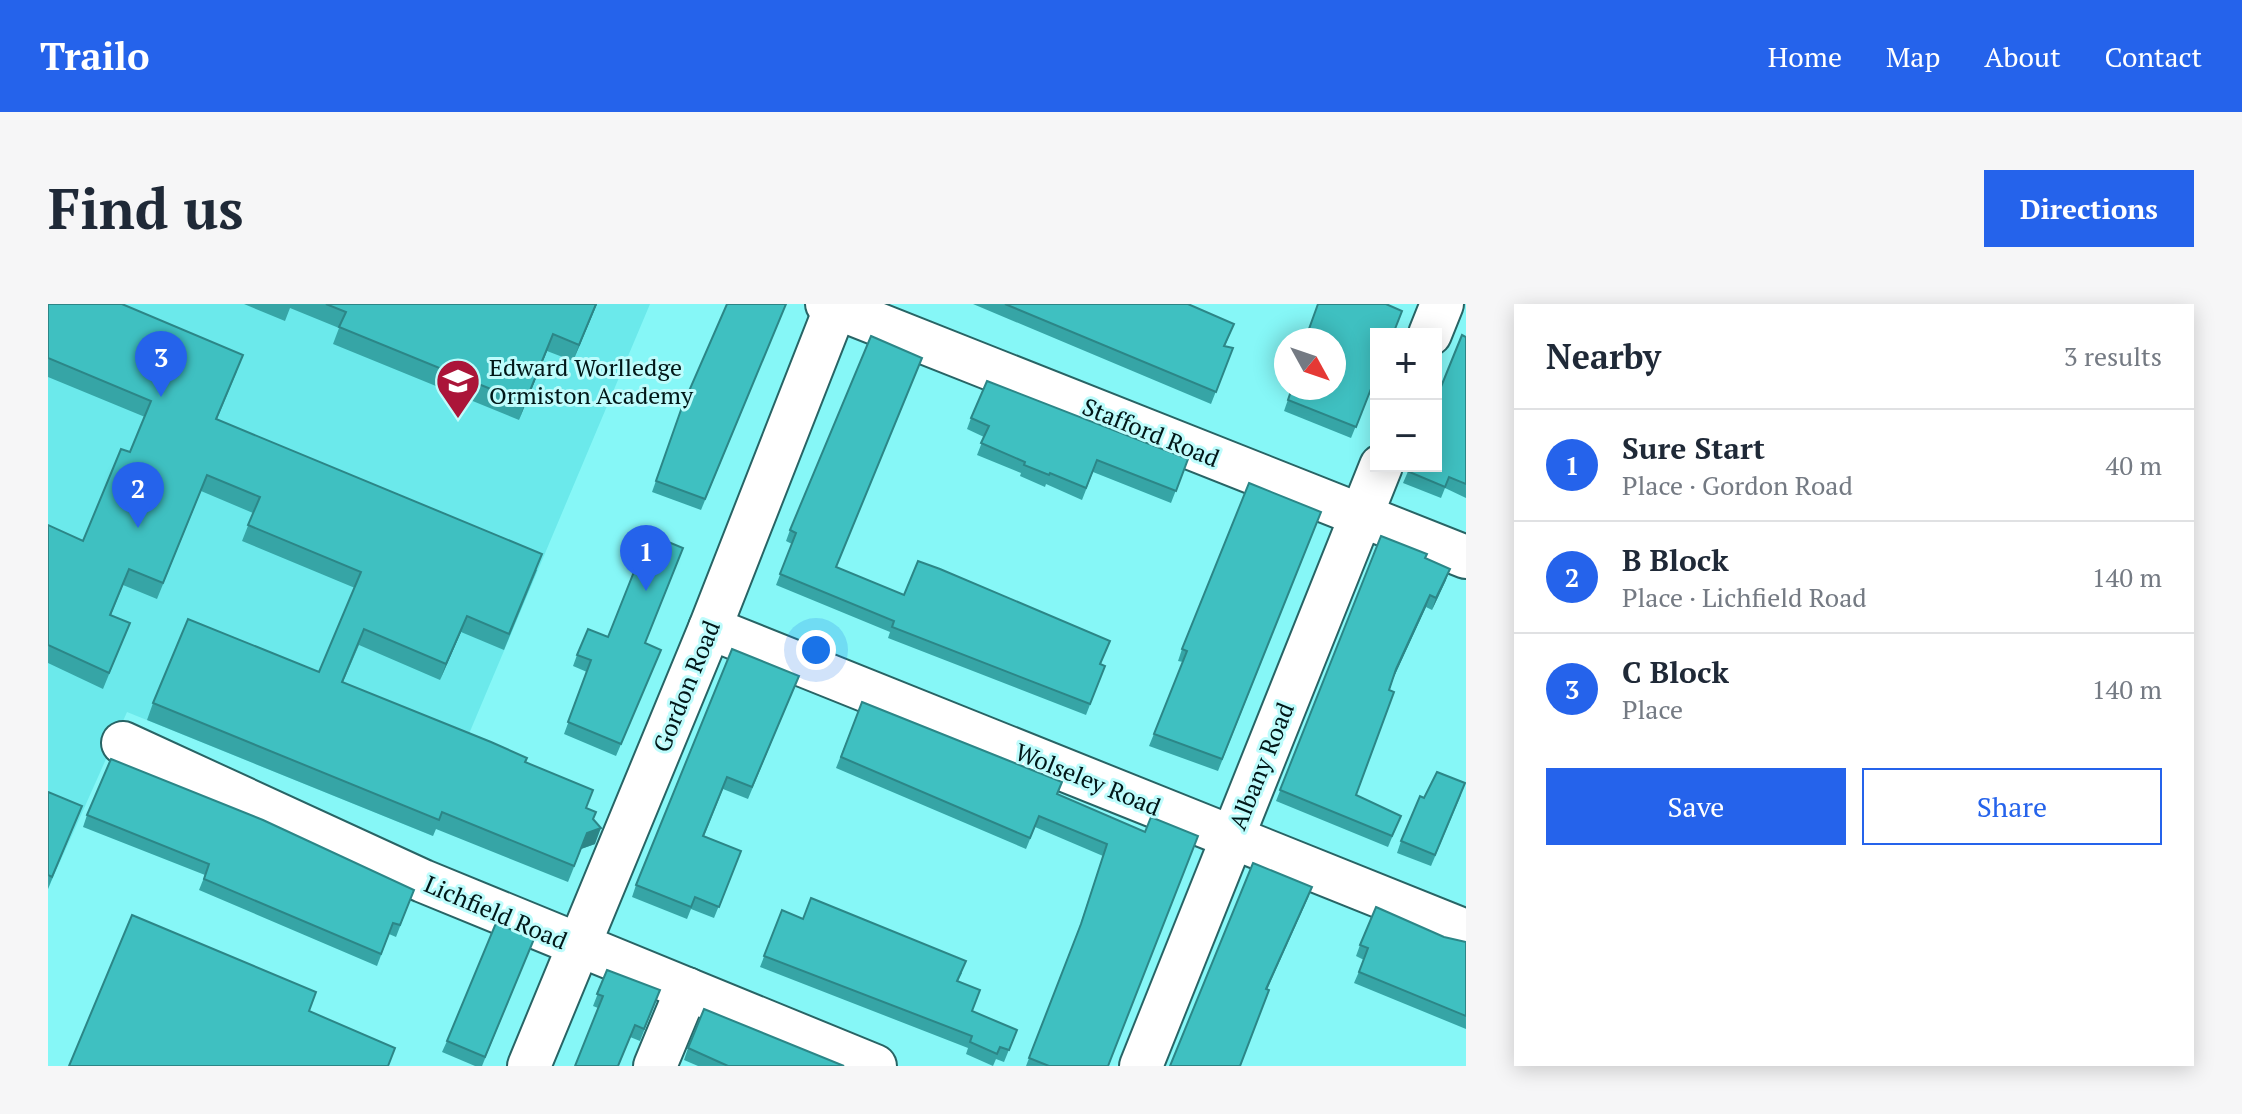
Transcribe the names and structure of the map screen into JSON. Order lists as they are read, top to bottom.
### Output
{
  "streets": {
    "street": [
      "Stafford Road",
      "Gordon Road",
      "Albany Road",
      "Wolseley Road",
      "Lichfield Road"
    ]
  },
  "crossings": [
    ["Stafford Road", "Gordon Road"],
    ["Stafford Road", "Albany Road"],
    ["Gordon Road", "Wolseley Road"],
    ["Gordon Road", "Lichfield Road"],
    ["Albany Road", "Wolseley Road"]
  ],
  "places": {
    "school or university": ["Edward Worlledge Ormiston Academy"]
  },
  "north": "bottom right",
  "page": {
    "header": "Trailo",
    "nav": [
      "Home",
      "Map",
      "About",
      "Contact"
    ],
    "buttons": [
      "Directions",
      ["Save", "Share"]
    ],
    "title": "Find us",
    "heading": ["Nearby", "3 results"],
    "map_buttons": ["+", "−"],
    "pins": ["3", "2", "1"],
    "list": [
      {
        "mark": "1",
        "name": "Sure Start",
        "note": "Place · Gordon Road",
        "value": "40 m"
      },
      {
        "mark": "2",
        "name": "B Block",
        "note": "Place · Lichfield Road",
        "value": "140 m"
      },
      {
        "mark": "3",
        "name": "C Block",
        "note": "Place",
        "value": "140 m"
      }
    ]
  }
}
